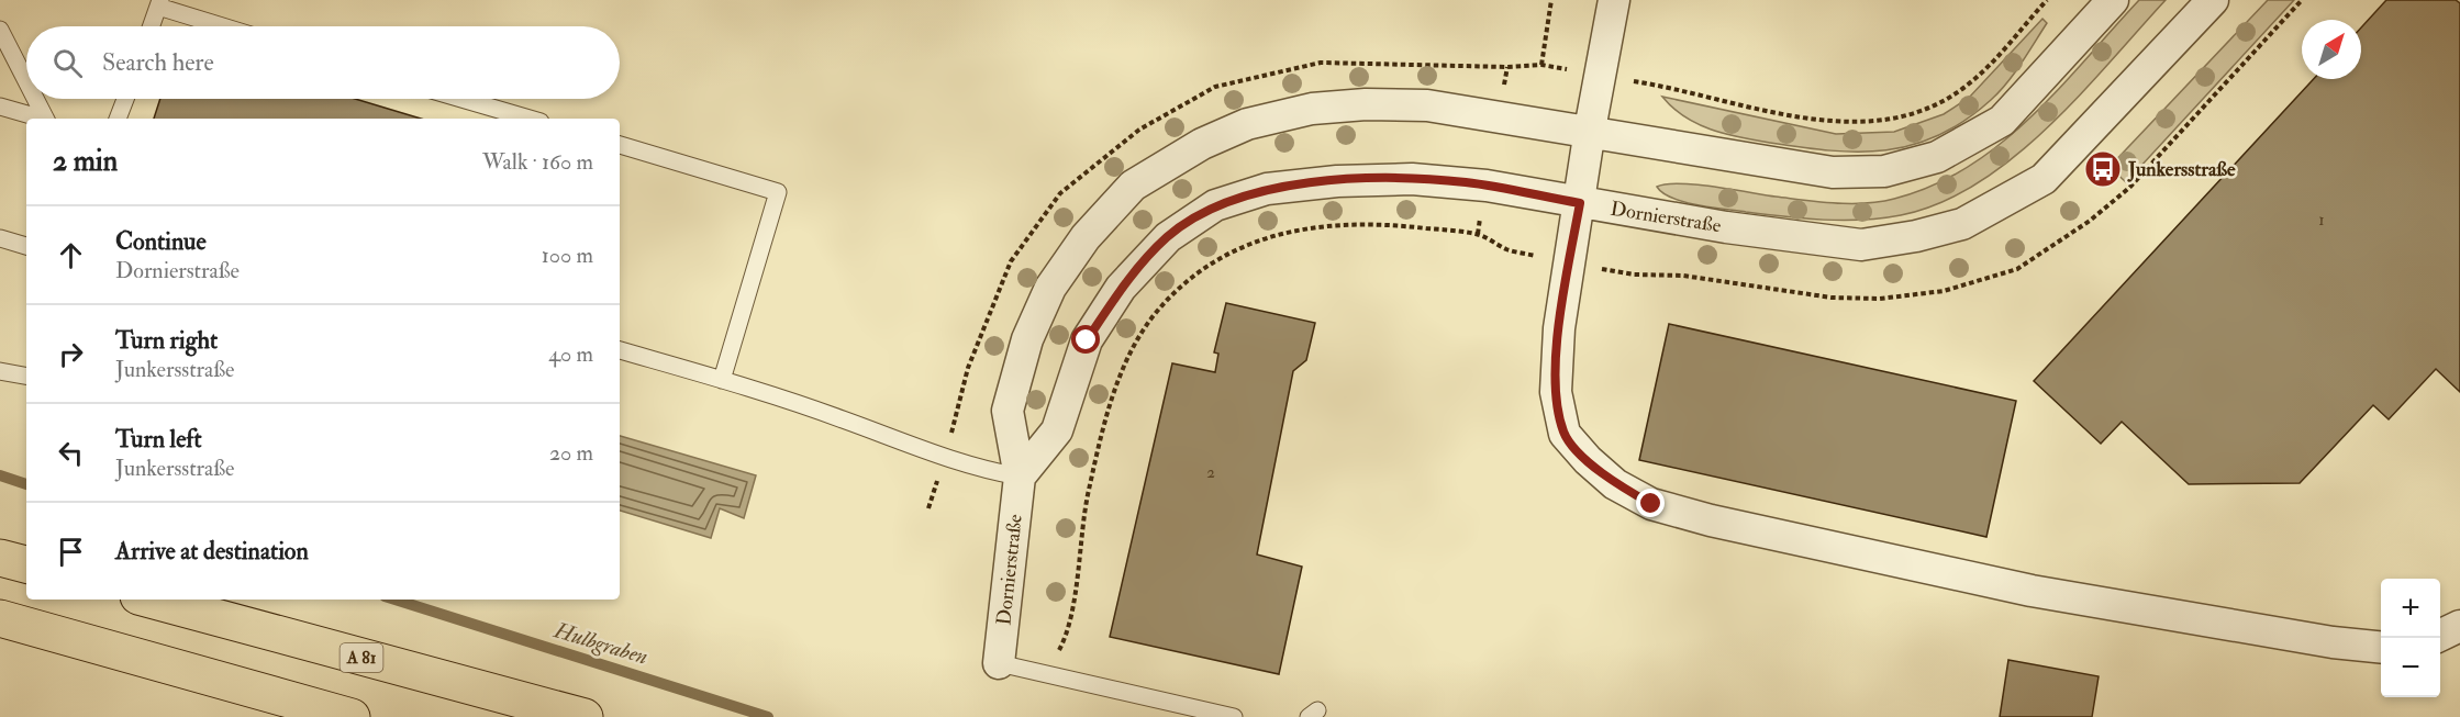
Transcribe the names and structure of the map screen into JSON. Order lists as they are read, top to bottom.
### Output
{
  "streets": {
    "highway": ["A 81"],
    "street": ["Dornierstraße"]
  },
  "water": ["Hulbgraben"],
  "places": {
    "bus stop": ["Junkersstraße"]
  },
  "house_numbers": ["1", "2"],
  "north": "top right",
  "page": {
    "search": "Search here",
    "heading": ["2 min", "Walk · 160 m"],
    "list": [
      ["Continue", "Dornierstraße", "100 m"],
      ["Turn right", "Junkersstraße", "40 m"],
      ["Turn left", "Junkersstraße", "20 m"],
      "Arrive at destination"
    ],
    "map_buttons": ["+", "−"]
  }
}
